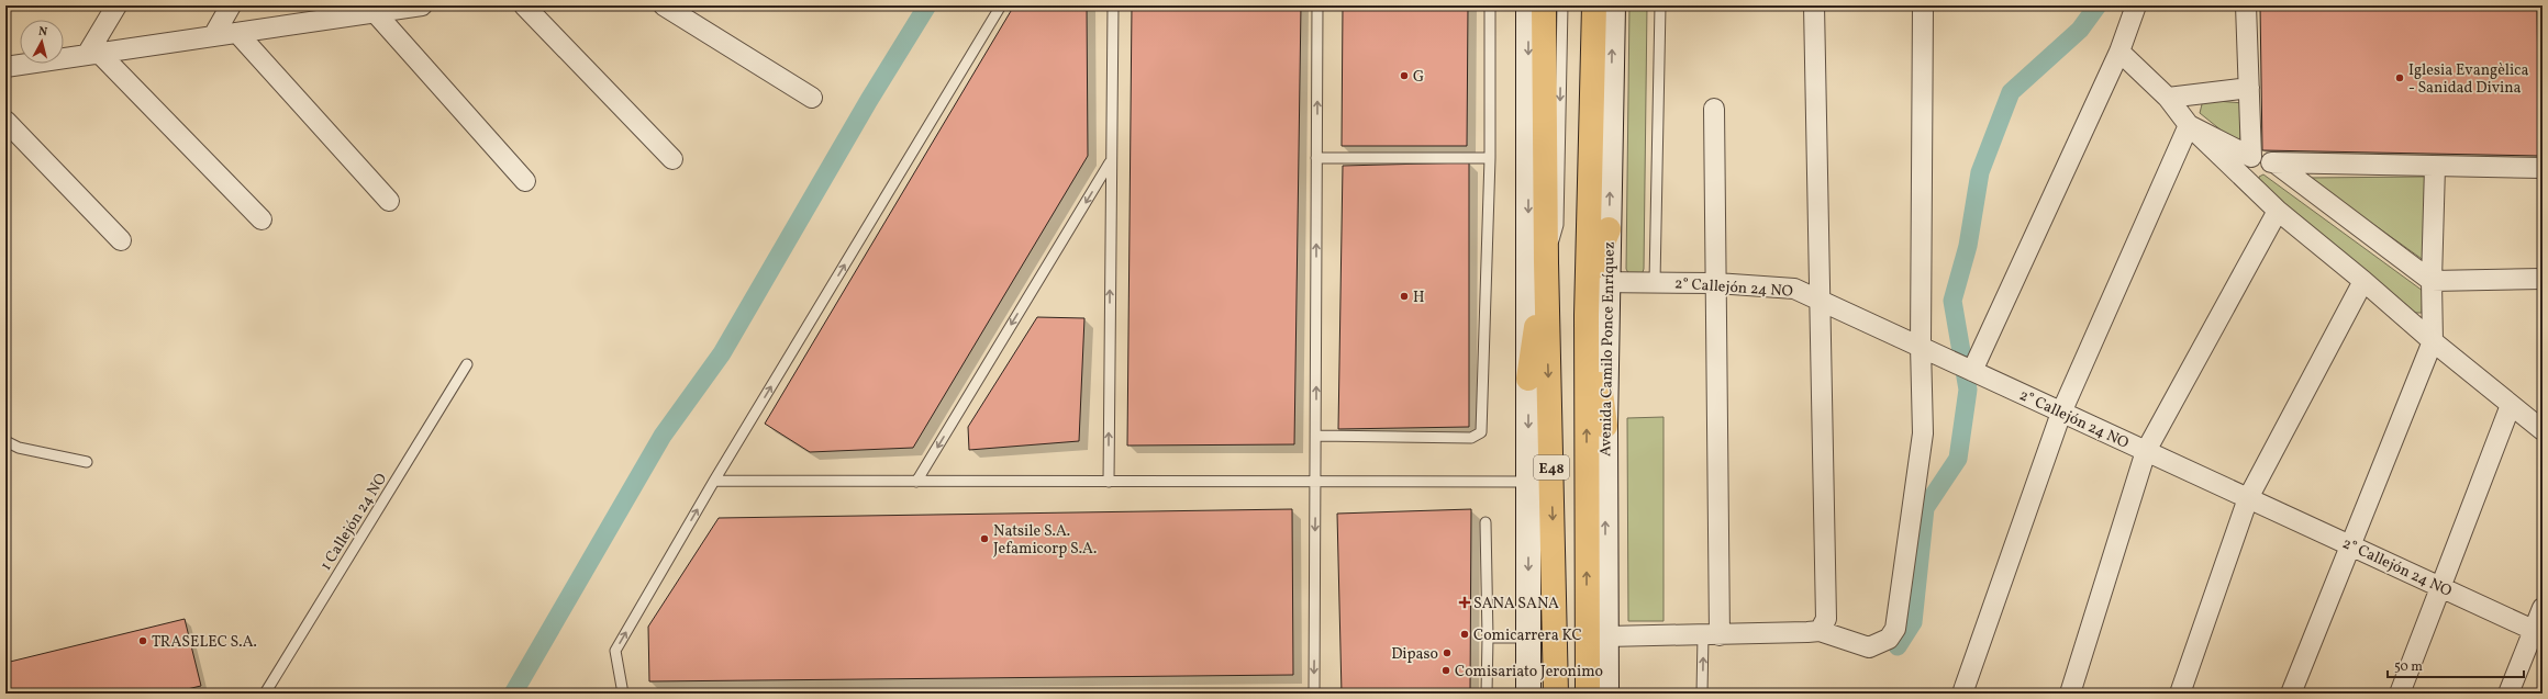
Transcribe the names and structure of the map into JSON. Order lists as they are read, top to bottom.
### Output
{
  "streets": {
    "main road": ["Avenida Camilo Ponce Enríquez", "E48"],
    "street": ["2° Callejón 24 NO"],
    "lane": ["1 Callejón 24 NO"]
  },
  "crossings": [
    ["2° Callejón 24 NO", "Avenida Camilo Ponce Enríquez"]
  ],
  "places": {
    "other": [
      "G",
      "Iglesia Evangèlica - Sanidad Divina",
      "H",
      "Natsile S.A. Jefamicorp S.A.",
      "Comicarrera KC",
      "TRASELEC S.A.",
      "Dipaso",
      "Comisariato Jeronimo"
    ],
    "health": ["SANA SANA"]
  },
  "scale_bar": "50 m",
  "north": "top"
}
